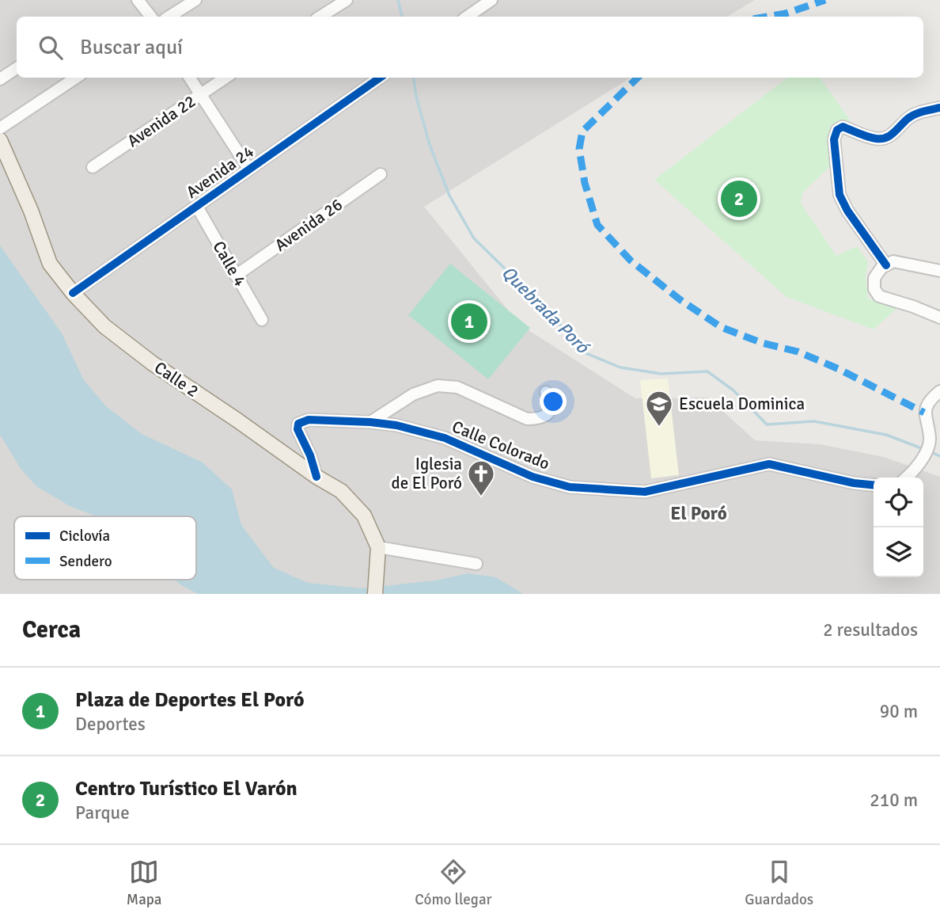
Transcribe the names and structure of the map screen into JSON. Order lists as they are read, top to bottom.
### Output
{
  "streets": {
    "main road": ["Calle 2"],
    "street": [
      "Avenida 22",
      "Avenida 24",
      "Avenida 26",
      "Calle 4",
      "Calle Colorado"
    ]
  },
  "crossings": [
    ["Avenida 24", "Calle 4"],
    ["Avenida 24", "Calle 2"],
    ["Avenida 26", "Calle 4"],
    ["Calle 2", "Calle Colorado"]
  ],
  "districts": ["El Poró"],
  "water": ["Quebrada Poró"],
  "places": {
    "school or university": ["Escuela Dominica"],
    "church": ["Iglesia de El Poró"]
  },
  "legend": ["Ciclovía", "Sendero"],
  "page": {
    "search": "Buscar aquí",
    "pins": ["2", "1"],
    "heading": ["Cerca", "2 resultados"],
    "list": [
      {
        "mark": "1",
        "name": "Plaza de Deportes El Poró",
        "note": "Deportes",
        "value": "90 m"
      },
      {
        "mark": "2",
        "name": "Centro Turístico El Varón",
        "note": "Parque",
        "value": "210 m"
      }
    ],
    "nav": ["Mapa", "Cómo llegar", "Guardados"]
  }
}
